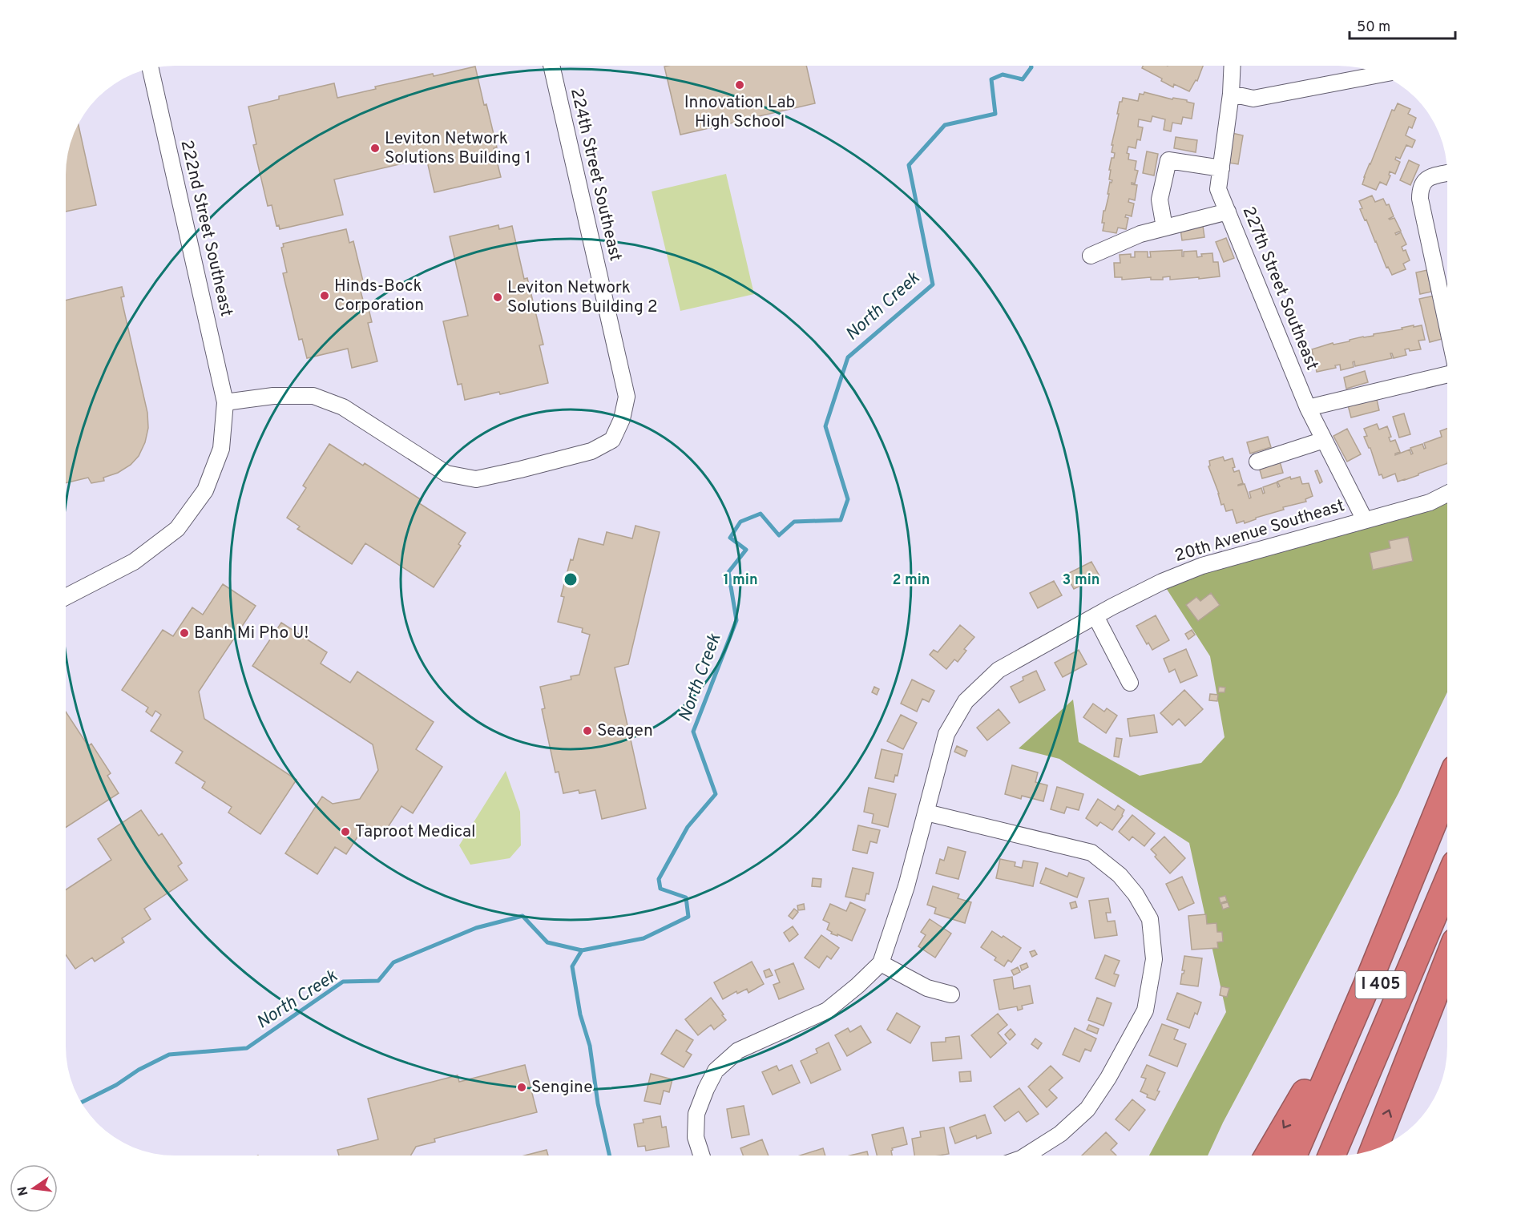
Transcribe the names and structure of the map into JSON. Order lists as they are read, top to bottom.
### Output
{
  "streets": {
    "highway": ["I 405"],
    "street": [
      "224th Street Southeast",
      "222nd Street Southeast",
      "227th Street Southeast",
      "20th Avenue Southeast"
    ]
  },
  "crossings": [
    ["224th Street Southeast", "222nd Street Southeast"],
    ["227th Street Southeast", "20th Avenue Southeast"]
  ],
  "water": ["North Creek"],
  "places": [
    "Innovation Lab High School",
    "Leviton Network Solutions Building 1",
    "Hinds-Bock Corporation",
    "Leviton Network Solutions Building 2",
    "Banh Mi Pho U!",
    "Seagen",
    "Taproot Medical",
    "Sengine"
  ],
  "scale_bar": "50 m",
  "north": "left",
  "rings": ["1 min", "2 min", "3 min"]
}
